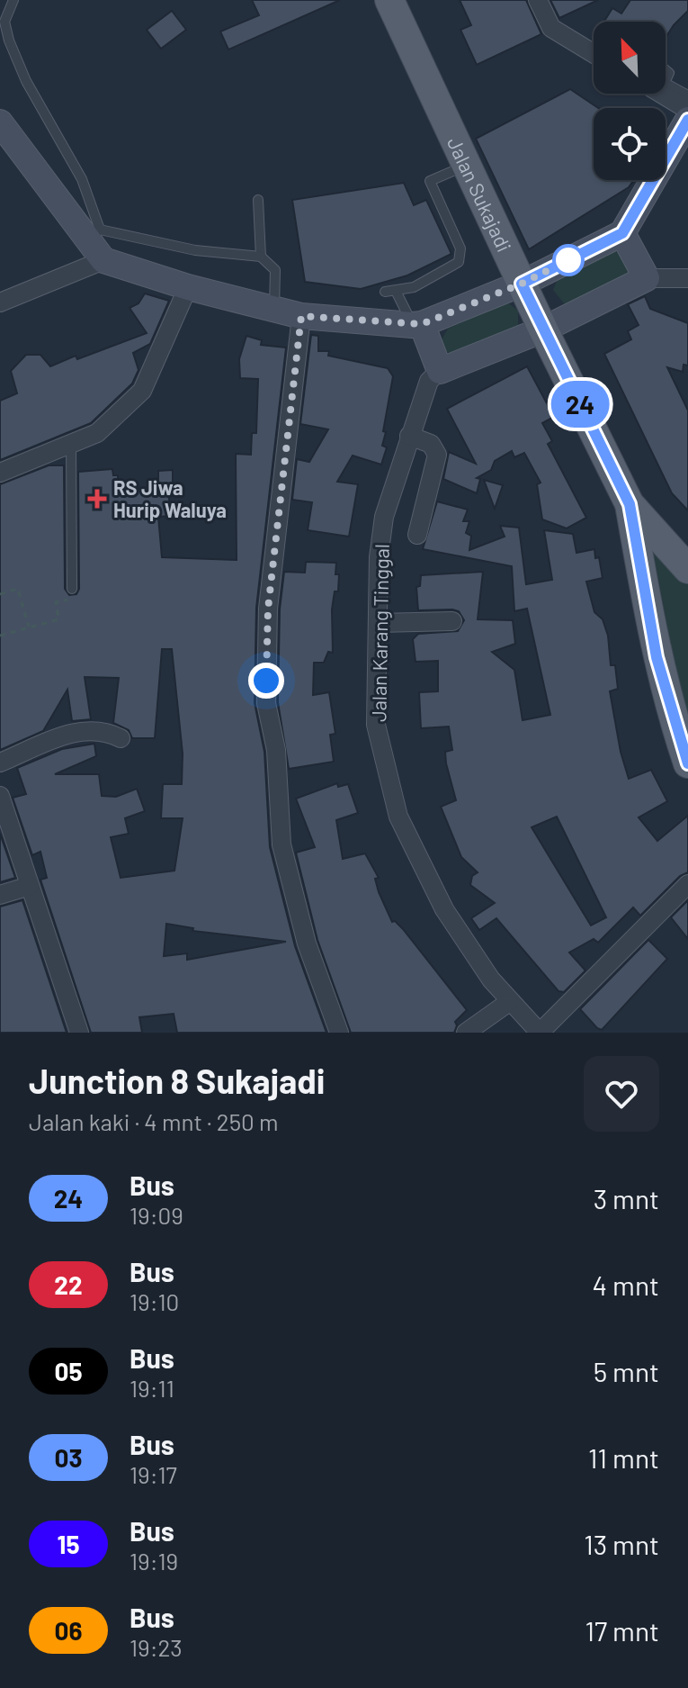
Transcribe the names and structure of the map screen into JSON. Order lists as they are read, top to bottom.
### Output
{
  "streets": {
    "main road": ["Jalan Sukajadi"],
    "street": ["Jalan Karang Tinggal"]
  },
  "places": {
    "health": ["RS Jiwa Hurip Waluya"]
  },
  "lines": ["bus line 24"],
  "north": "top left",
  "page": {
    "on_map": "24",
    "heading": ["Junction 8 Sukajadi", "Jalan kaki · 4 mnt · 250 m"],
    "list": [
      {
        "mark": "24",
        "name": "Bus",
        "note": "19:09",
        "value": "3 mnt"
      },
      {
        "mark": "22",
        "name": "Bus",
        "note": "19:10",
        "value": "4 mnt"
      },
      {
        "mark": "05",
        "name": "Bus",
        "note": "19:11",
        "value": "5 mnt"
      },
      {
        "mark": "03",
        "name": "Bus",
        "note": "19:17",
        "value": "11 mnt"
      },
      {
        "mark": "15",
        "name": "Bus",
        "note": "19:19",
        "value": "13 mnt"
      },
      {
        "mark": "06",
        "name": "Bus",
        "note": "19:23",
        "value": "17 mnt"
      }
    ]
  }
}
